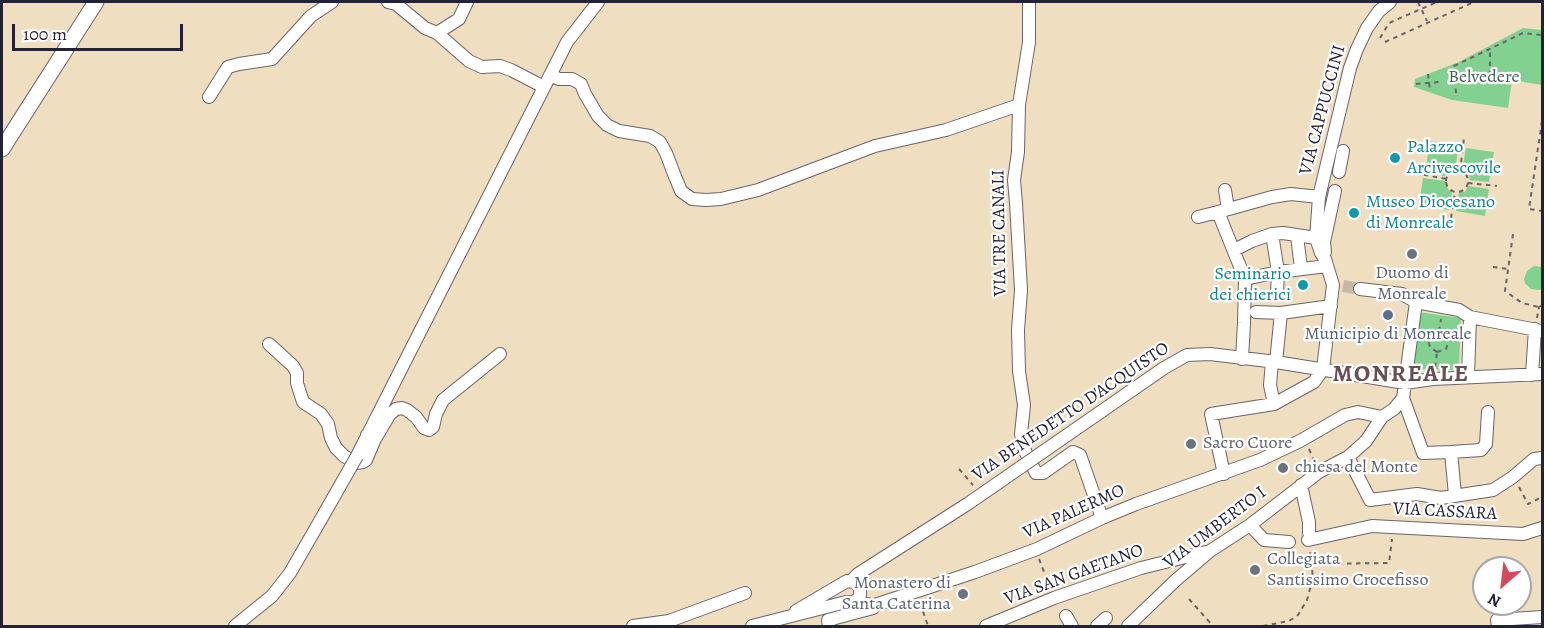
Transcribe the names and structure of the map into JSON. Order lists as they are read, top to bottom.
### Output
{
  "streets": {
    "street": [
      "VIA CAPPUCCINI",
      "VIA TRE CANALI",
      "VIA BENEDETTO D'ACQUISTO",
      "VIA PALERMO",
      "VIA CASSARA",
      "VIA UMBERTO I",
      "VIA SAN GAETANO"
    ]
  },
  "crossings": [
    ["VIA TRE CANALI", "VIA BENEDETTO D'ACQUISTO"],
    ["VIA BENEDETTO D'ACQUISTO", "VIA PALERMO"],
    ["VIA PALERMO", "VIA UMBERTO I"],
    ["VIA CASSARA", "VIA UMBERTO I"],
    ["VIA UMBERTO I", "VIA SAN GAETANO"]
  ],
  "districts": ["MONREALE"],
  "parks": ["Belvedere"],
  "places": [
    "Palazzo Arcivescovile",
    "Museo Diocesano di Monreale",
    "Duomo di Monreale",
    "Seminario dei chierici",
    "Municipio di Monreale",
    "Sacro Cuore",
    "chiesa del Monte",
    "Collegiata Santissimo Crocefisso",
    "Monastero di Santa Caterina"
  ],
  "scale_bar": "100 m",
  "north": "bottom left"
}
